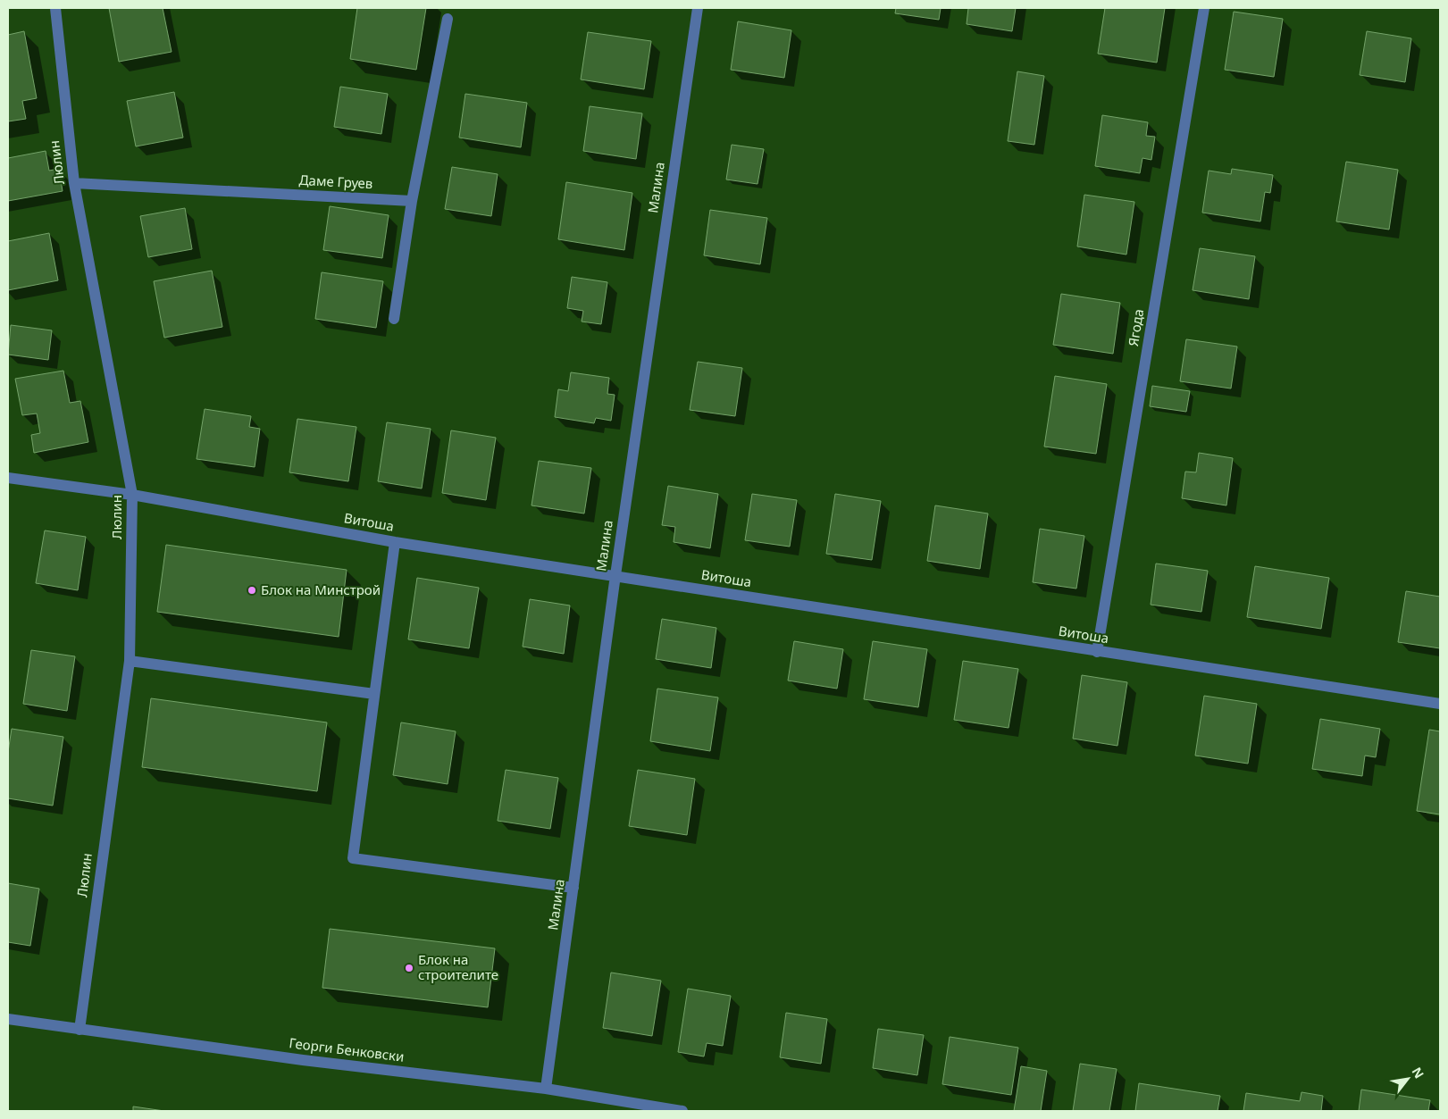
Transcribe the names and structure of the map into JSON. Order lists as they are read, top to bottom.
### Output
{
  "streets": {
    "street": [
      "Люлин",
      "Даме Груев",
      "Малина",
      "Ягода",
      "Витоша",
      "Георги Бенковски"
    ]
  },
  "crossings": [
    ["Люлин", "Даме Груев"],
    ["Люлин", "Витоша"],
    ["Люлин", "Георги Бенковски"],
    ["Малина", "Витоша"],
    ["Малина", "Георги Бенковски"],
    ["Ягода", "Витоша"]
  ],
  "places": ["Блок на Минстрой", "Блок на строителите"],
  "north": "top right"
}
